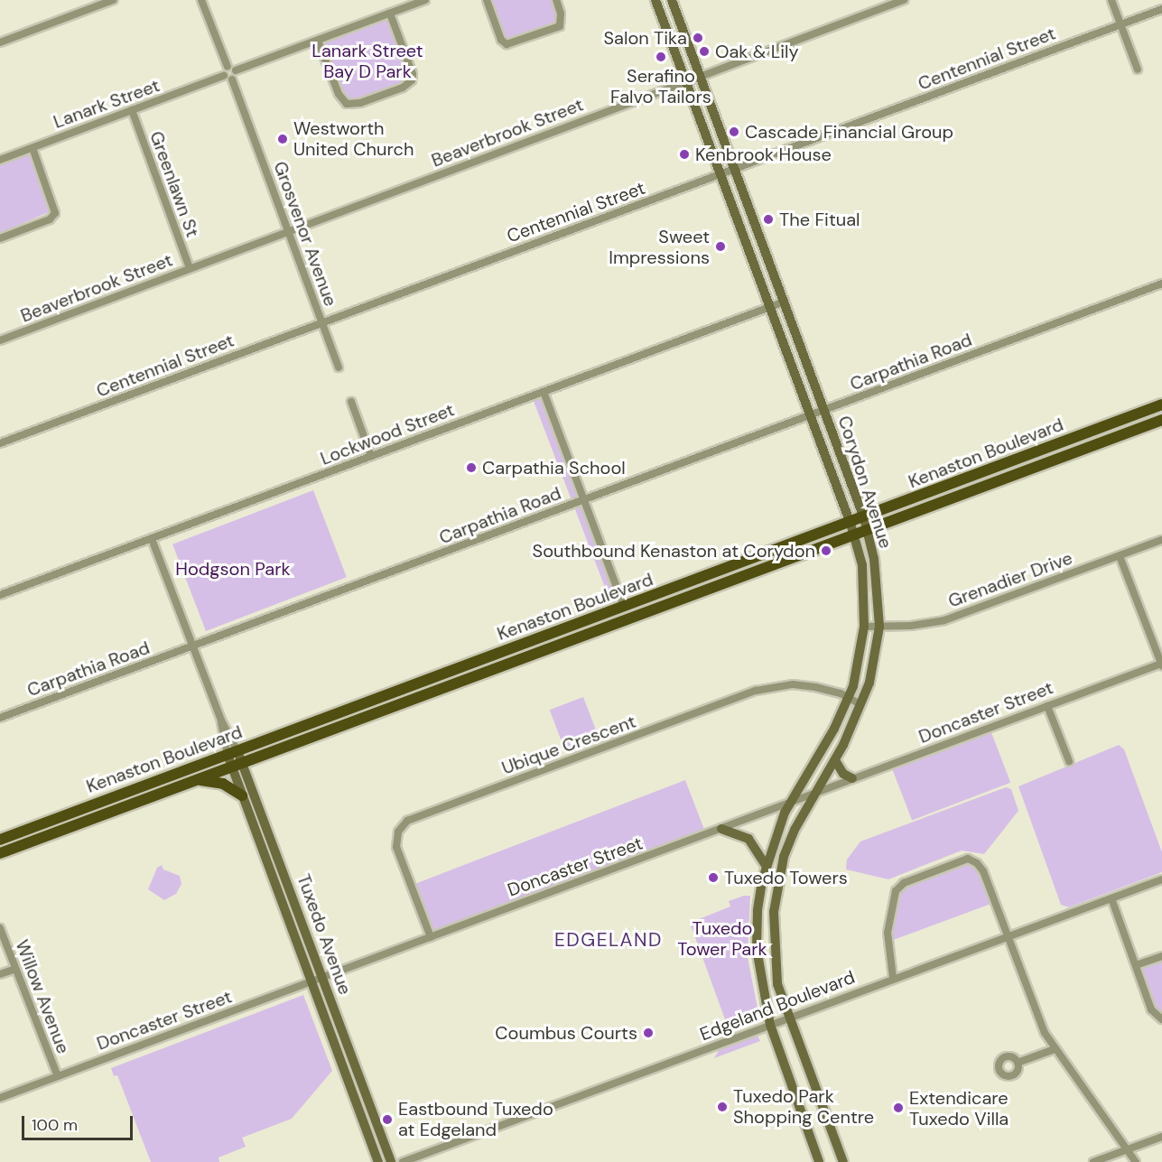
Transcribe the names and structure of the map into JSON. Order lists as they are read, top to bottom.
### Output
{
  "streets": {
    "main road": ["Kenaston Boulevard", "Corydon Avenue", "Tuxedo Avenue"],
    "street": [
      "Centennial Street",
      "Lanark Street",
      "Beaverbrook Street",
      "Greenlawn St",
      "Grosvenor Avenue",
      "Carpathia Road",
      "Lockwood Street",
      "Grenadier Drive",
      "Doncaster Street",
      "Ubique Crescent",
      "Willow Avenue",
      "Edgeland Boulevard"
    ]
  },
  "crossings": [
    ["Centennial Street", "Grosvenor Avenue"],
    ["Centennial Street", "Corydon Avenue"],
    ["Lanark Street", "Greenlawn St"],
    ["Beaverbrook Street", "Greenlawn St"],
    ["Beaverbrook Street", "Grosvenor Avenue"],
    ["Beaverbrook Street", "Corydon Avenue"],
    ["Carpathia Road", "Corydon Avenue"],
    ["Carpathia Road", "Tuxedo Avenue"],
    ["Lockwood Street", "Corydon Avenue"],
    ["Lockwood Street", "Tuxedo Avenue"],
    ["Kenaston Boulevard", "Corydon Avenue"],
    ["Kenaston Boulevard", "Tuxedo Avenue"],
    ["Corydon Avenue", "Grenadier Drive"],
    ["Corydon Avenue", "Doncaster Street"],
    ["Corydon Avenue", "Ubique Crescent"],
    ["Corydon Avenue", "Edgeland Boulevard"],
    ["Doncaster Street", "Ubique Crescent"],
    ["Doncaster Street", "Tuxedo Avenue"],
    ["Doncaster Street", "Willow Avenue"]
  ],
  "districts": ["EDGELAND"],
  "parks": ["Lanark Street Bay D Park", "Hodgson Park", "Tuxedo Tower Park"],
  "places": [
    "Salon Tika",
    "Oak & Lily",
    "Serafino Falvo Tailors",
    "Cascade Financial Group",
    "Westworth United Church",
    "Kenbrook House",
    "The Fitual",
    "Sweet Impressions",
    "Carpathia School",
    "Southbound Kenaston at Corydon",
    "Tuxedo Towers",
    "Coumbus Courts",
    "Tuxedo Park Shopping Centre",
    "Extendicare Tuxedo Villa",
    "Eastbound Tuxedo at Edgeland"
  ],
  "scale_bar": "100 m"
}
